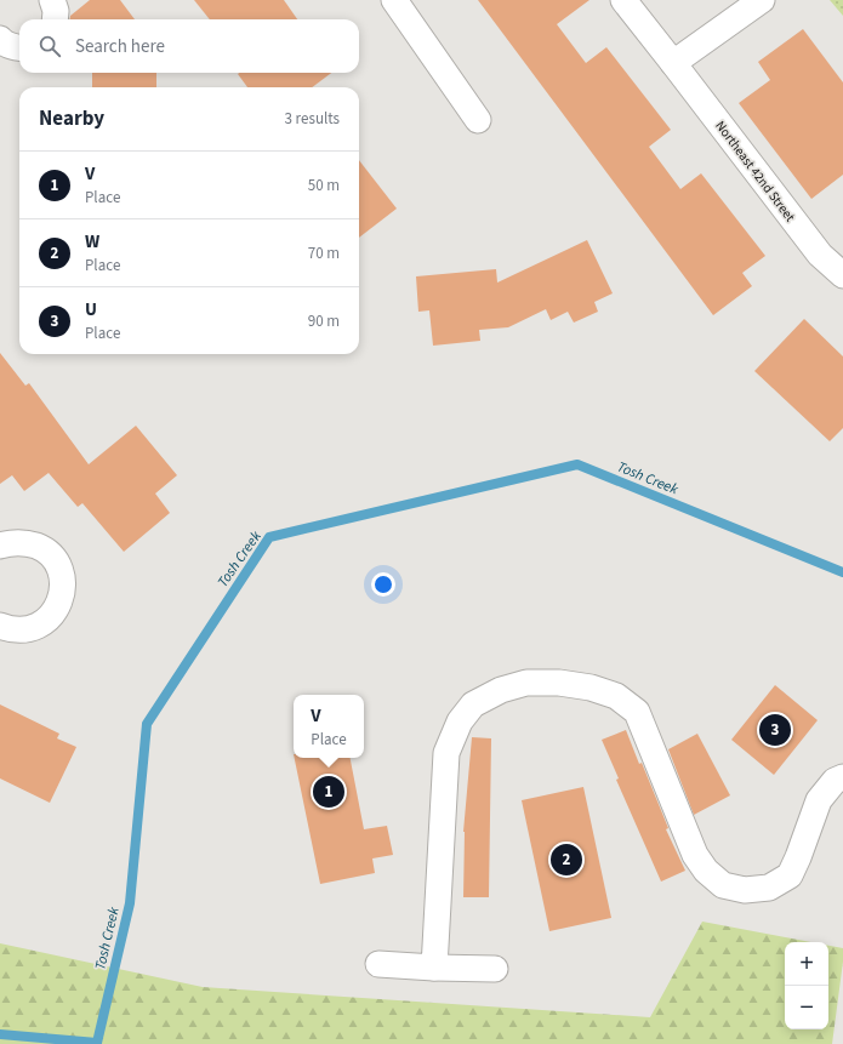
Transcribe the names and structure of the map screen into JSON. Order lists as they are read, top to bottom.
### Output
{
  "streets": {
    "street": ["Northeast 42nd Street"]
  },
  "water": ["Tosh Creek"],
  "page": {
    "search": "Search here",
    "heading": ["Nearby", "3 results"],
    "list": [
      {
        "mark": "1",
        "name": "V",
        "note": "Place",
        "value": "50 m"
      },
      {
        "mark": "2",
        "name": "W",
        "note": "Place",
        "value": "70 m"
      },
      {
        "mark": "3",
        "name": "U",
        "note": "Place",
        "value": "90 m"
      }
    ],
    "popup": ["V", "Place"],
    "pins": ["3", "1", "2"],
    "map_buttons": ["+", "−"]
  }
}
